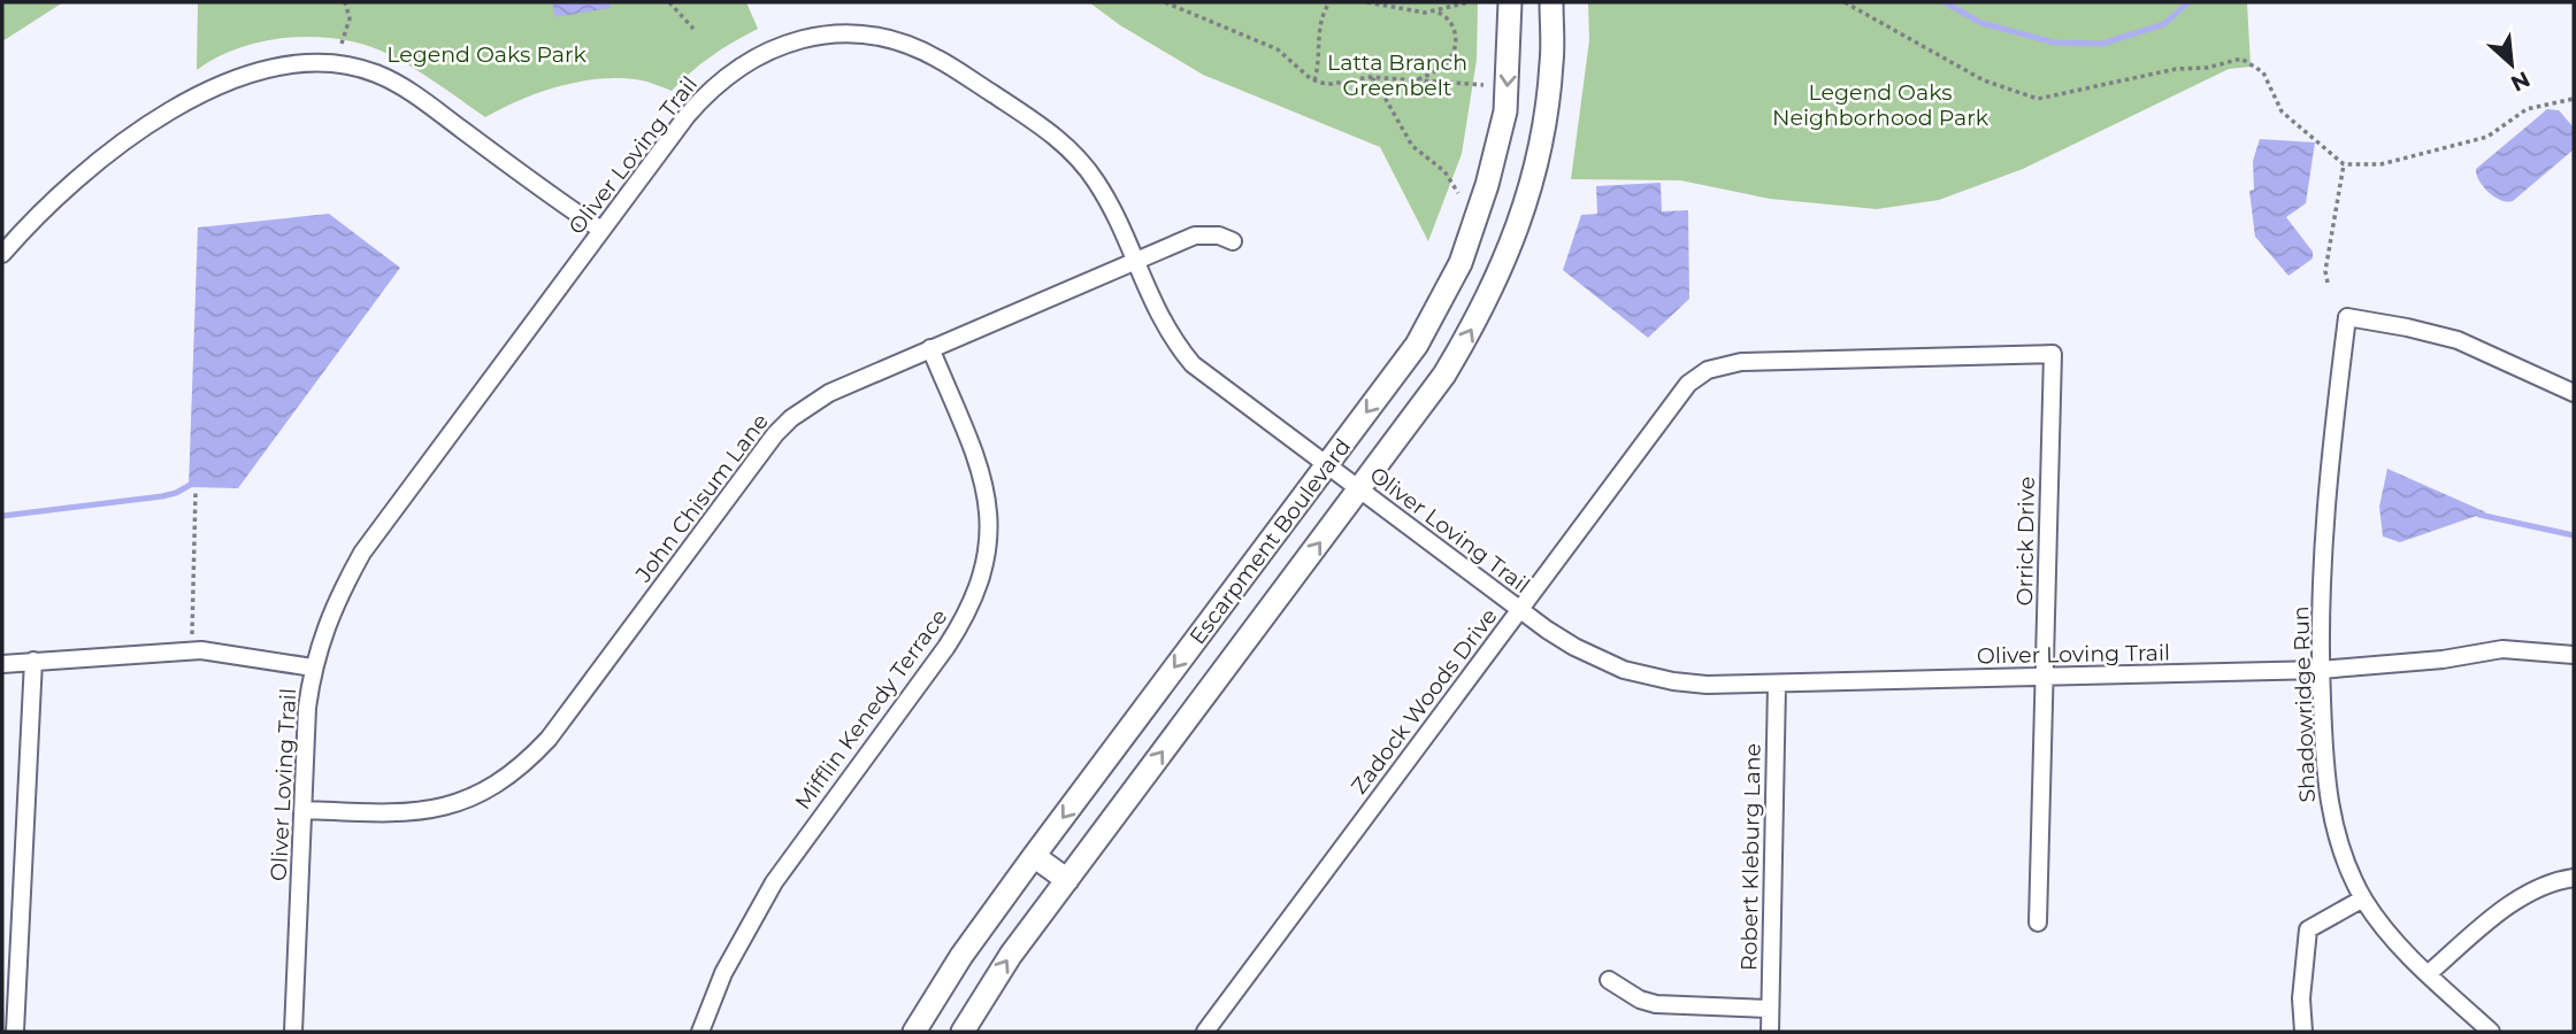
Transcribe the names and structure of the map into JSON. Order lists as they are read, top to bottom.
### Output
{
  "streets": {
    "main road": ["Escarpment Boulevard"],
    "street": [
      "Oliver Loving Trail",
      "John Chisum Lane",
      "Orrick Drive",
      "Zadock Woods Drive",
      "Shadowridge Run",
      "Mifflin Kenedy Terrace",
      "Robert Kleburg Lane"
    ]
  },
  "crossings": [
    ["Oliver Loving Trail", "John Chisum Lane"],
    ["Oliver Loving Trail", "Escarpment Boulevard"],
    ["Oliver Loving Trail", "Orrick Drive"],
    ["Oliver Loving Trail", "Zadock Woods Drive"],
    ["Oliver Loving Trail", "Shadowridge Run"],
    ["Oliver Loving Trail", "Robert Kleburg Lane"],
    ["John Chisum Lane", "Mifflin Kenedy Terrace"],
    ["Orrick Drive", "Zadock Woods Drive"]
  ],
  "parks": ["Legend Oaks Park", "Latta Branch Greenbelt", "Legend Oaks Neighborhood Park"],
  "north": "bottom right"
}
